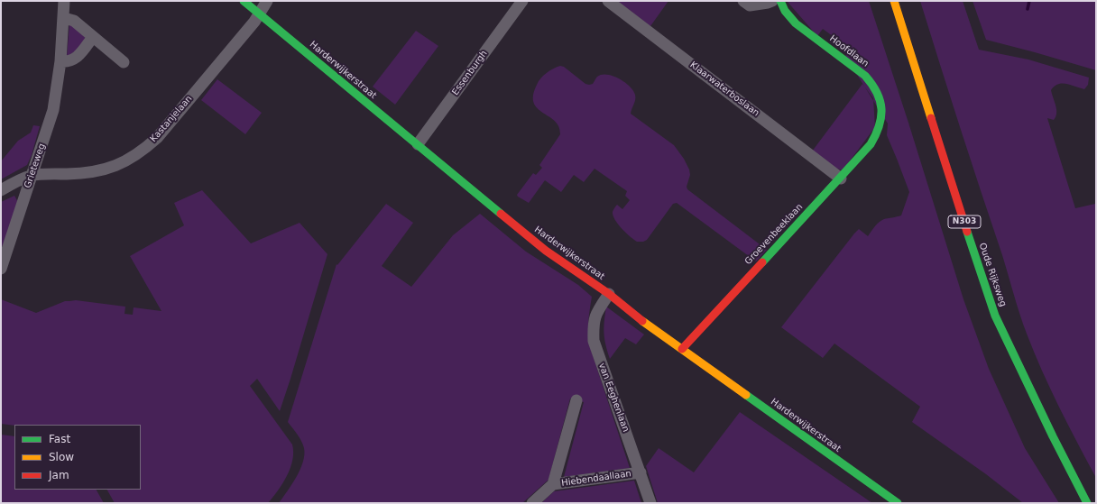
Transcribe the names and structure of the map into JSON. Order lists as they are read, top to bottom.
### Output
{
  "streets": {
    "main road": [
      "Hoofdlaan",
      "Harderwijkerstraat",
      "N303",
      "Groevenbeeklaan",
      "Oude Rijksweg"
    ],
    "street": [
      "Essenburgh",
      "Klaarwaterboslaan",
      "Kastanjelaan",
      "Grieteweg",
      "van Eeghenlaan",
      "Hiebendaallaan"
    ]
  },
  "crossings": [
    ["Hoofdlaan", "Groevenbeeklaan"],
    ["Harderwijkerstraat", "Essenburgh"],
    ["Harderwijkerstraat", "Kastanjelaan"],
    ["Harderwijkerstraat", "Groevenbeeklaan"],
    ["Harderwijkerstraat", "van Eeghenlaan"],
    ["Klaarwaterboslaan", "Groevenbeeklaan"],
    ["Kastanjelaan", "Grieteweg"],
    ["van Eeghenlaan", "Hiebendaallaan"]
  ],
  "legend": ["Fast", "Slow", "Jam"]
}
